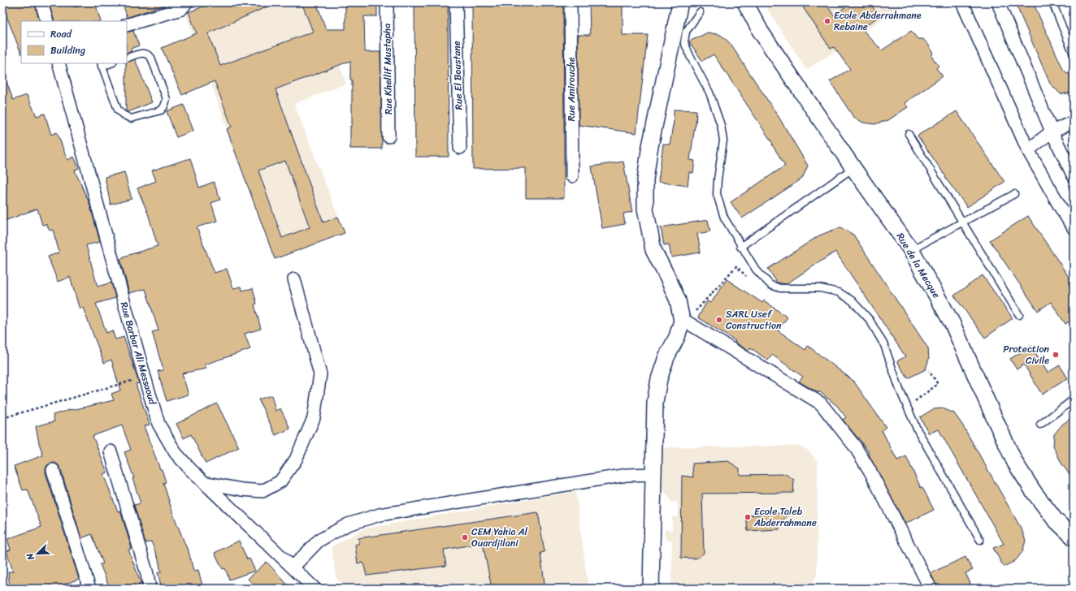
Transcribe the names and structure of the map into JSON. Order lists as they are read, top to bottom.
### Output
{
  "streets": {
    "street": [
      "Rue Khellif Mustapha",
      "Rue El Boustane",
      "Rue Amirouche",
      "Rue de la Mecque",
      "Rue Barbar Ali Messaoud"
    ]
  },
  "places": [
    "Ecole Abderrahmane Rebaine",
    "SARL Usef Construction",
    "Protection Civile",
    "Ecole Taleb Abderrahmane",
    "CEM Yahia Al Ouardjilani"
  ],
  "legend": ["Road", "Building"],
  "north": "bottom left"
}
